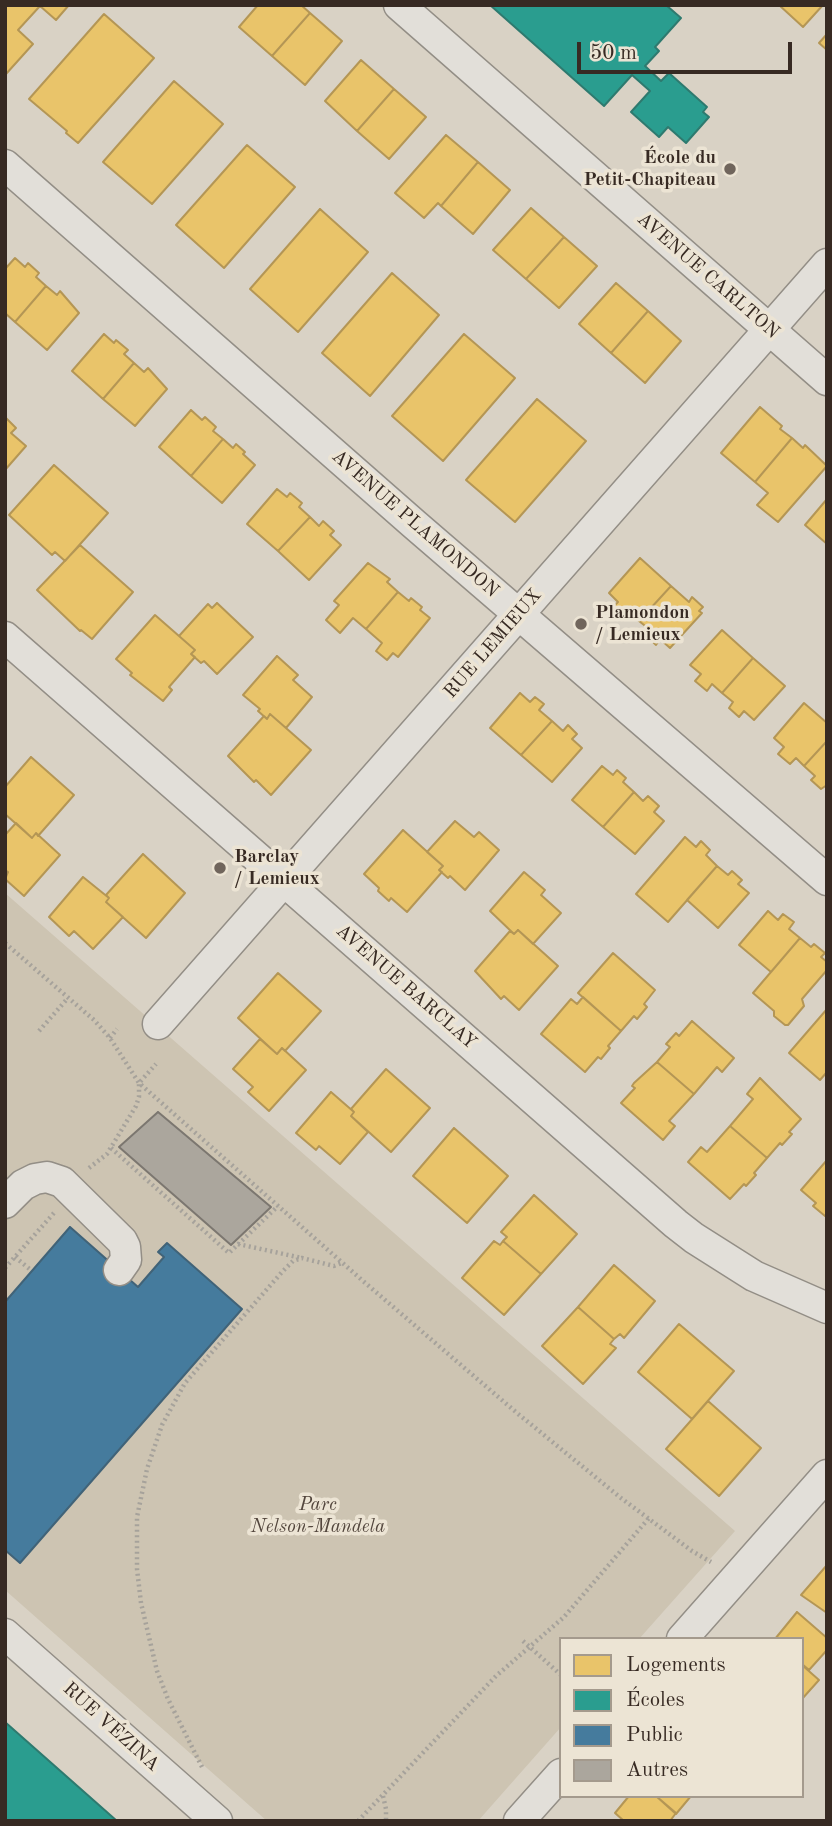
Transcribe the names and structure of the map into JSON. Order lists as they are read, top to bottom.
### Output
{
  "streets": {
    "street": [
      "AVENUE CARLTON",
      "AVENUE PLAMONDON",
      "RUE LEMIEUX",
      "AVENUE BARCLAY",
      "RUE VÉZINA"
    ]
  },
  "crossings": [
    ["AVENUE CARLTON", "RUE LEMIEUX"],
    ["AVENUE PLAMONDON", "RUE LEMIEUX"],
    ["RUE LEMIEUX", "AVENUE BARCLAY"]
  ],
  "parks": ["Parc Nelson-Mandela"],
  "places": ["École du Petit-Chapiteau", "Plamondon / Lemieux", "Barclay / Lemieux"],
  "legend": [
    "Logements",
    "Écoles",
    "Public",
    "Autres"
  ],
  "scale_bar": "50 m"
}
